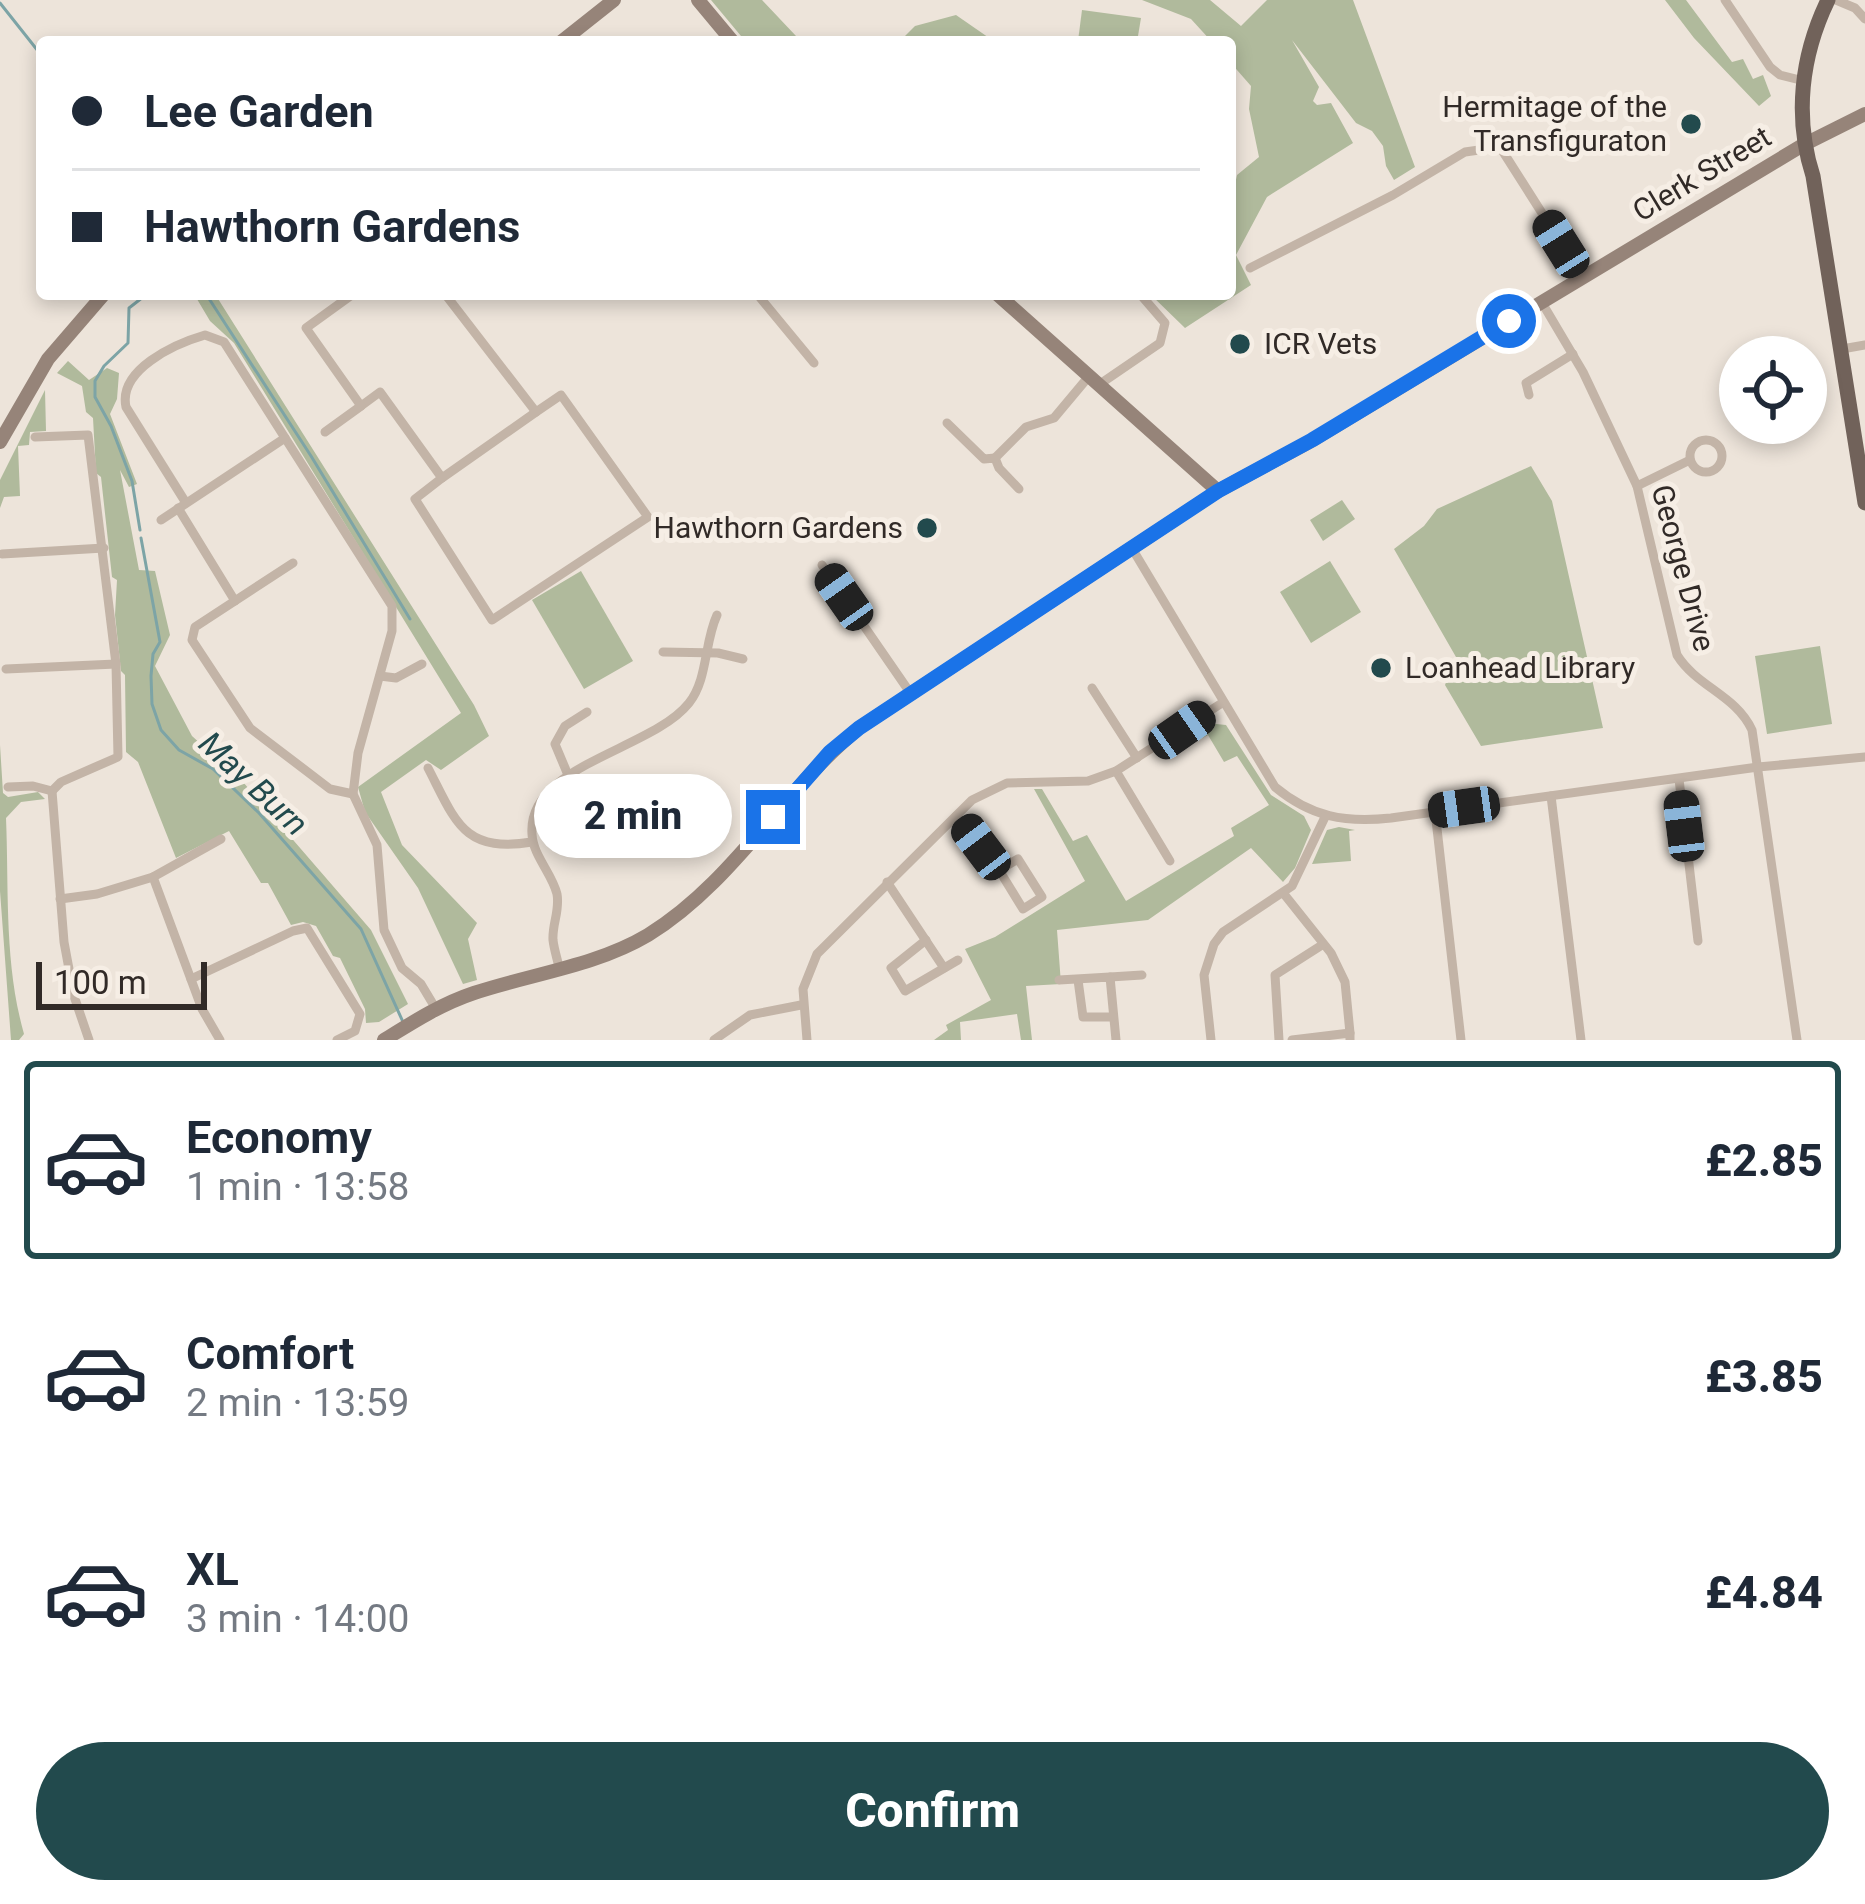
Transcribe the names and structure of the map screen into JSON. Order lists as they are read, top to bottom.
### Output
{
  "streets": {
    "main road": ["Clerk Street"],
    "street": ["George Drive"]
  },
  "crossings": [
    ["Clerk Street", "George Drive"]
  ],
  "water": ["May Burn"],
  "places": [
    "Hermitage of the Transfiguraton",
    "ICR Vets",
    "Hawthorn Gardens",
    "Loanhead Library"
  ],
  "scale_bar": "100 m",
  "page": {
    "banner": ["Lee Garden", "Hawthorn Gardens"],
    "bubble": "2 min",
    "scale": "100 m",
    "list": [
      {
        "name": "Economy",
        "note": "1 min · 13:58",
        "value": "£2.85"
      },
      {
        "name": "Comfort",
        "note": "2 min · 13:59",
        "value": "£3.85"
      },
      {
        "name": "XL",
        "note": "3 min · 14:00",
        "value": "£4.84"
      }
    ],
    "buttons": "Confirm"
  }
}
